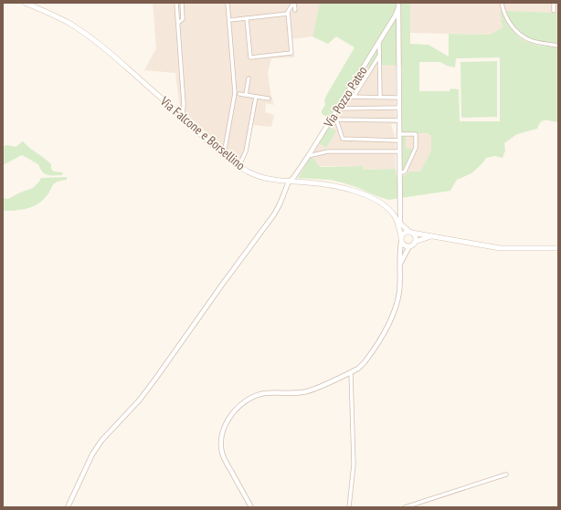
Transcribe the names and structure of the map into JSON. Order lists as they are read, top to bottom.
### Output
{
  "streets": {
    "main road": ["Via Falcone e Borsellino"],
    "street": ["Via Pozzo Pateo"]
  },
  "crossings": [
    ["Via Pozzo Pateo", "Via Falcone e Borsellino"]
  ]
}
